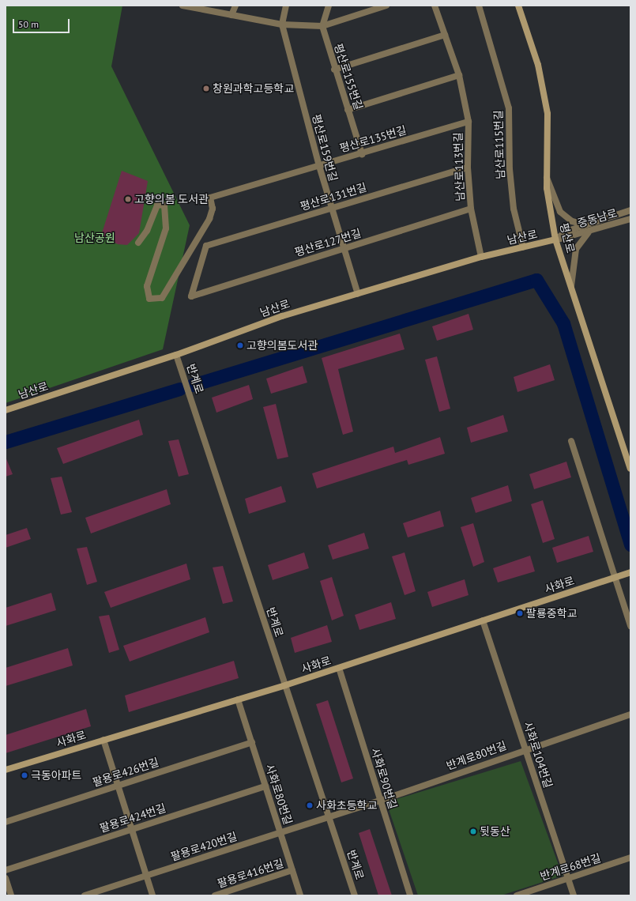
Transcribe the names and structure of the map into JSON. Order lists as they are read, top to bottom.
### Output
{
  "streets": {
    "main road": ["남산로", "평산로", "사화로"],
    "street": [
      "평산로155번길",
      "평산로135번길",
      "남산로115번길",
      "평산로159번길",
      "남산로113번길",
      "평산로131번길",
      "중동남로",
      "평산로127번길",
      "반계로",
      "사화로104번길",
      "반계로80번길",
      "팔용로426번길",
      "사화로90번길",
      "사화로80번길",
      "팔용로424번길",
      "팔용로420번길",
      "반계로68번길",
      "팔용로416번길"
    ]
  },
  "crossings": [
    ["평산로155번길", "평산로135번길"],
    ["평산로135번길", "평산로159번길"],
    ["평산로135번길", "남산로113번길"],
    ["남산로115번길", "남산로"],
    ["평산로159번길", "평산로131번길"],
    ["평산로159번길", "남산로"],
    ["평산로159번길", "평산로127번길"],
    ["남산로113번길", "평산로131번길"],
    ["남산로113번길", "남산로"],
    ["남산로113번길", "평산로127번길"],
    ["평산로131번길", "평산로127번길"],
    ["중동남로", "남산로"],
    ["중동남로", "평산로"],
    ["남산로", "평산로"],
    ["남산로", "반계로"],
    ["반계로", "사화로"],
    ["반계로", "반계로80번길"],
    ["반계로", "팔용로420번길"],
    ["사화로", "사화로104번길"],
    ["사화로", "사화로90번길"],
    ["사화로", "사화로80번길"],
    ["사화로104번길", "반계로80번길"],
    ["사화로104번길", "반계로68번길"],
    ["반계로80번길", "사화로90번길"],
    ["반계로80번길", "팔용로420번길"],
    ["팔용로426번길", "사화로80번길"],
    ["사화로80번길", "팔용로424번길"],
    ["사화로80번길", "팔용로420번길"],
    ["사화로80번길", "팔용로416번길"]
  ],
  "parks": ["남산공원"],
  "places": [
    "창원과학고등학교",
    "고향의봄 도서관",
    "고향의봄도서관",
    "팔룡중학교",
    "극동아파트",
    "사화초등학교",
    "뒷동산"
  ],
  "scale_bar": "50 m"
}
